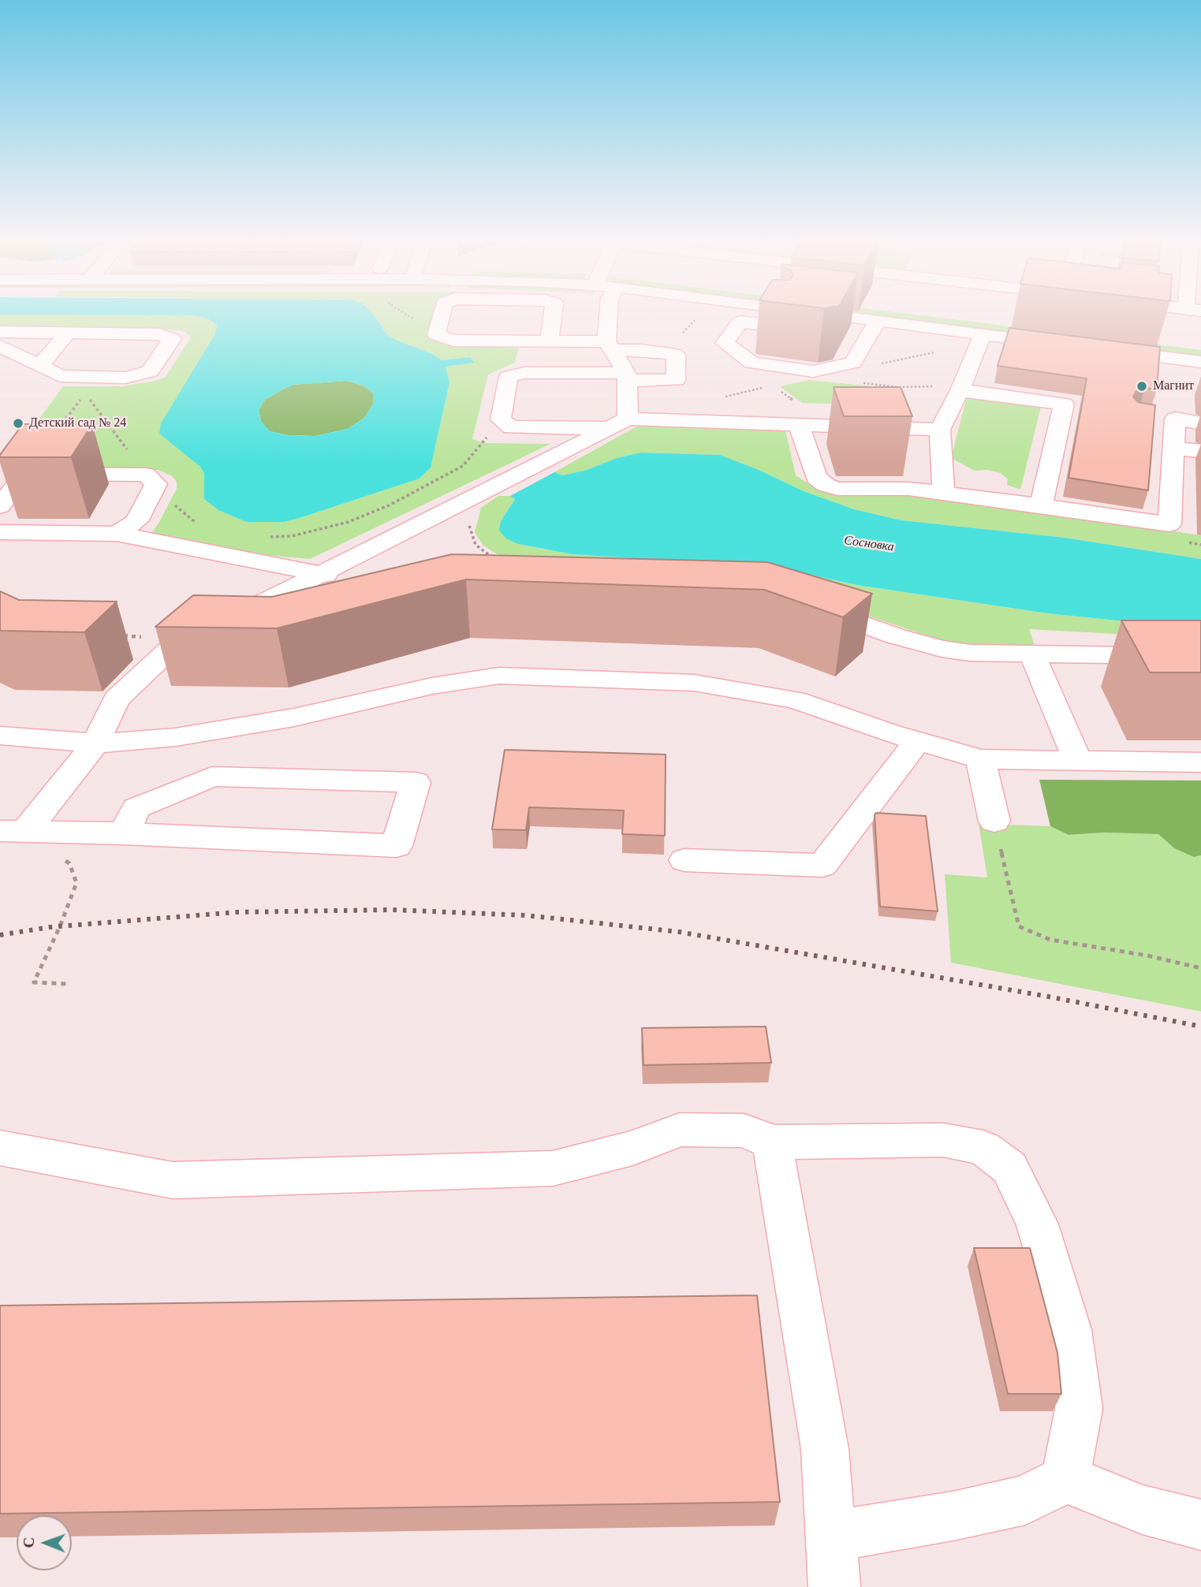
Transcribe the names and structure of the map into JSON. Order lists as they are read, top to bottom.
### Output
{
  "water": ["Сосновка"],
  "places": ["Магнит", "Детский сад № 24"],
  "north": "left"
}
